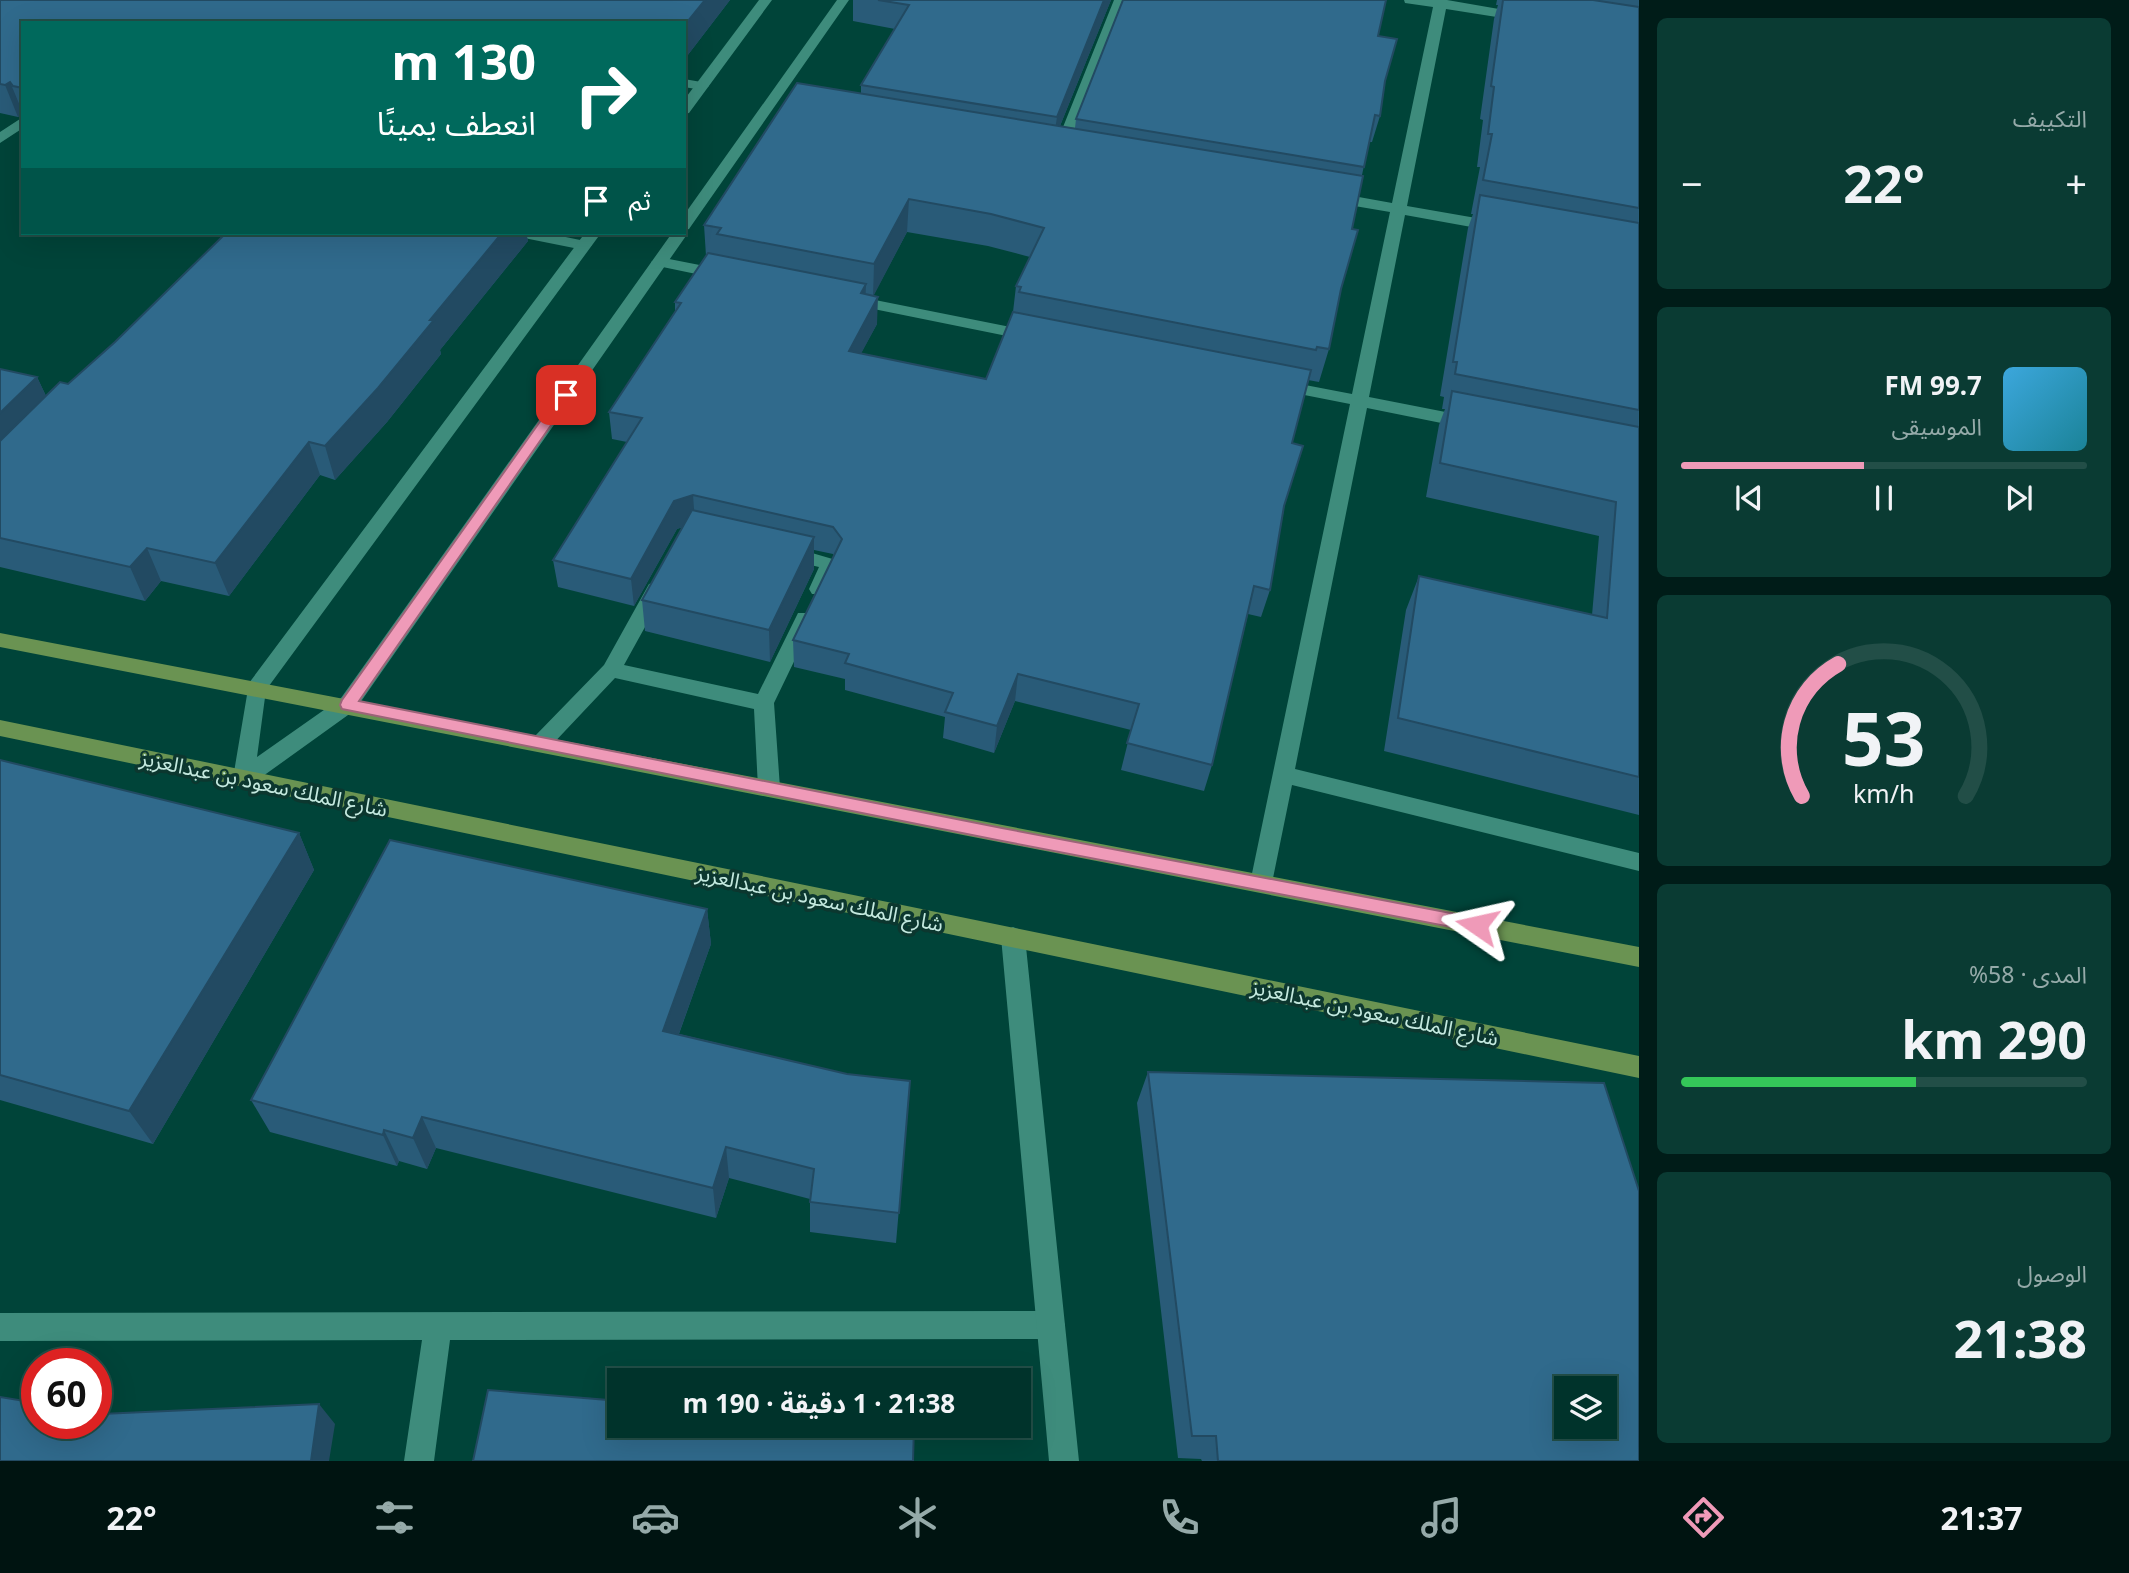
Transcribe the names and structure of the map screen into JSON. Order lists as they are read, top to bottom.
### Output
{
  "streets": {
    "main road": ["شارع الملك سعود بن عبدالعزيز"]
  },
  "page": {
    "tile": [
      "التكييف",
      ["المدى · 58%", "290 km"],
      ["الوصول", "21:38"]
    ],
    "turn": ["130 m", "انعطف يمينًا"],
    "heat": ["−", "22°", "+"],
    "then": "ثم",
    "song": ["99.7 FM", "الموسيقى"],
    "limit": "60",
    "trip": "21:38 · 1 دقيقة · 190 m",
    "tabs": ["21:37", "22°"],
    "gauge": ["53", "km/h"]
  }
}
